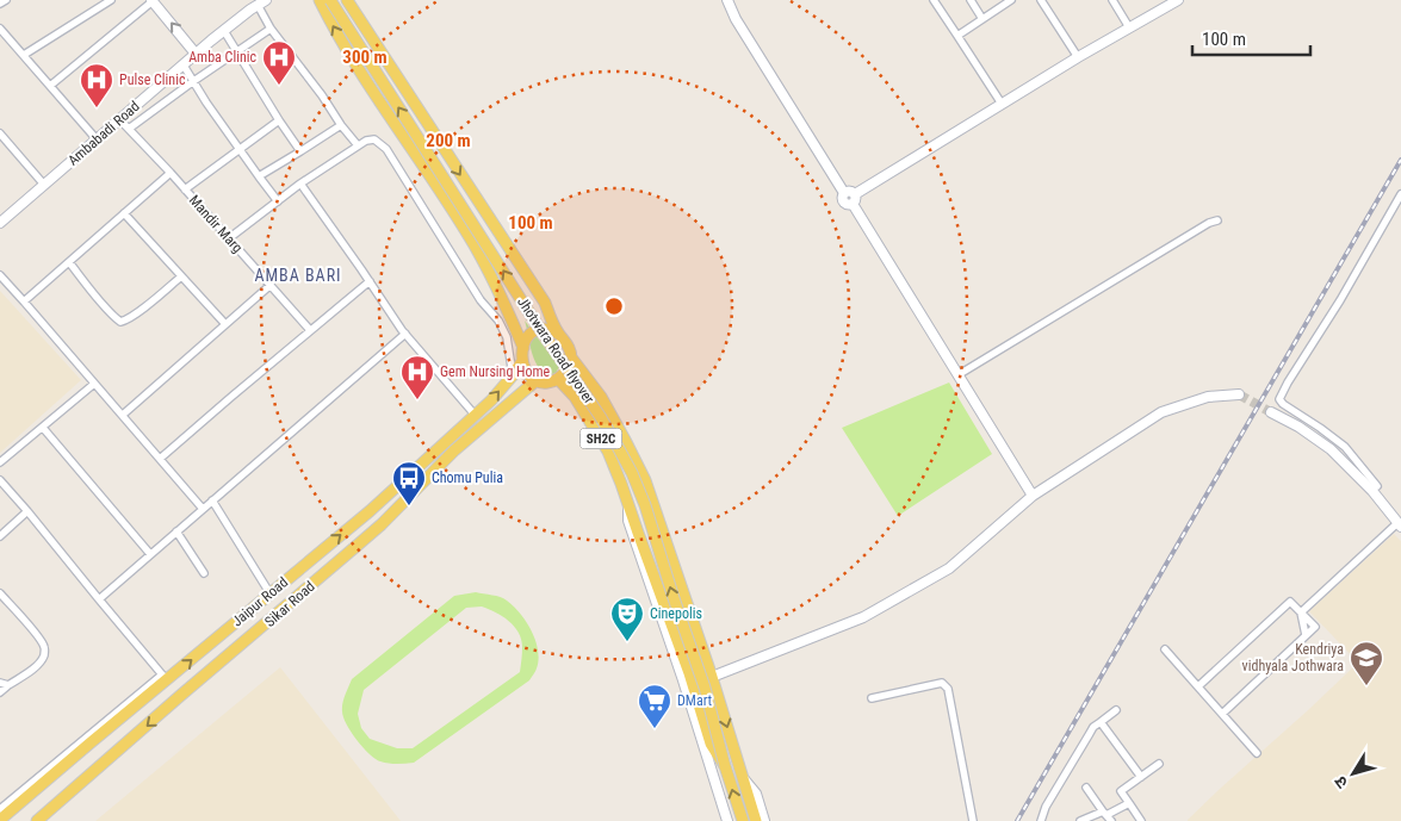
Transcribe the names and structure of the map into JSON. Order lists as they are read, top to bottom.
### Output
{
  "streets": {
    "main road": [
      "Jhotwara Road flyover",
      "SH2C",
      "Jaipur Road",
      "Sikar Road"
    ],
    "street": ["Ambabadi Road", "Mandir Marg"]
  },
  "crossings": [
    ["Ambabadi Road", "Mandir Marg"],
    ["Jhotwara Road flyover", "SH2C"],
    ["SH2C", "Sikar Road"]
  ],
  "one_way": ["Jaipur Road", "Sikar Road"],
  "districts": ["AMBA BARI"],
  "places": {
    "hospital": ["Amba Clinic", "Pulse Clinic", "Gem Nursing Home"],
    "bus stop": ["Chomu Pulia"],
    "theatre": ["Cinepolis"],
    "school or university": ["Kendriya vidhyala Jothwara"],
    "supermarket": ["DMart"]
  },
  "scale_bar": "100 m",
  "north": "bottom left",
  "rings": ["300 m", "200 m", "100 m"]
}
